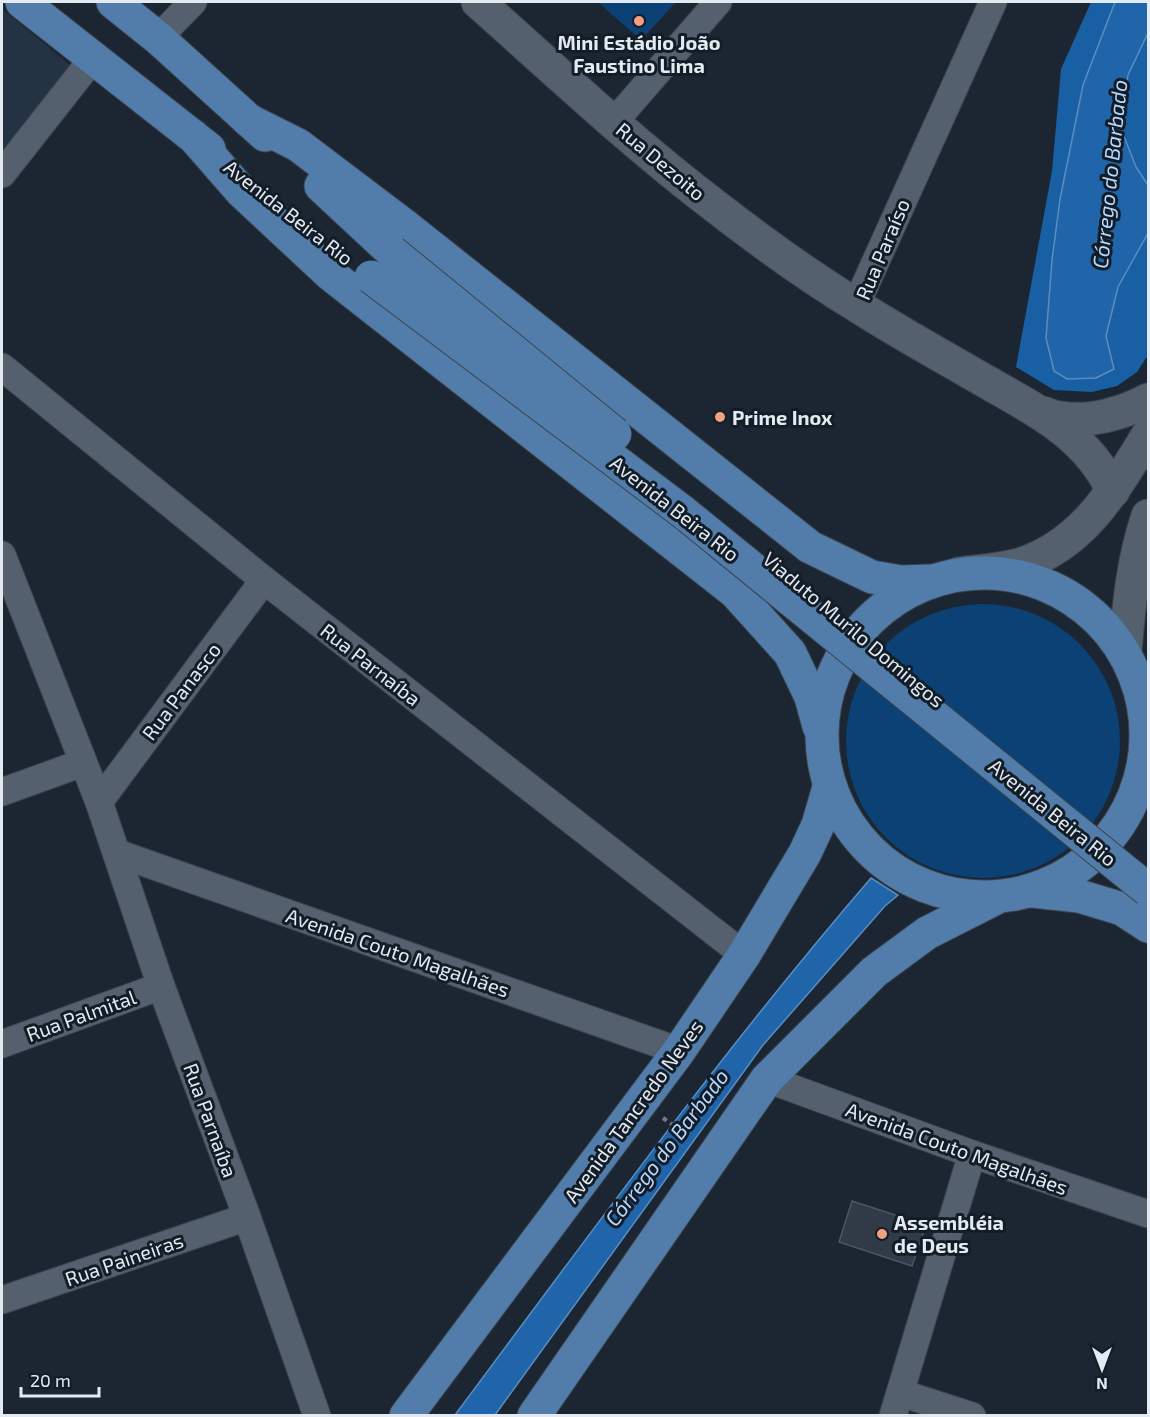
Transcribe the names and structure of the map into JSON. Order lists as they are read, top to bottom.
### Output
{
  "streets": {
    "main road": ["Avenida Beira Rio", "Viaduto Murilo Domingos", "Avenida Tancredo Neves"],
    "street": [
      "Rua Dezoito",
      "Rua Paraíso",
      "Rua Parnaíba",
      "Rua Panasco",
      "Avenida Couto Magalhães",
      "Rua Palmital",
      "Rua Paineiras"
    ]
  },
  "crossings": [
    ["Rua Dezoito", "Rua Paraíso"],
    ["Avenida Beira Rio", "Viaduto Murilo Domingos"],
    ["Rua Parnaíba", "Rua Panasco"],
    ["Rua Parnaíba", "Avenida Couto Magalhães"],
    ["Rua Parnaíba", "Rua Palmital"],
    ["Rua Parnaíba", "Avenida Tancredo Neves"],
    ["Rua Parnaíba", "Rua Paineiras"],
    ["Avenida Couto Magalhães", "Avenida Tancredo Neves"]
  ],
  "water": ["Córrego do Barbado"],
  "places": ["Mini Estádio João Faustino Lima", "Prime Inox", "Assembléia de Deus"],
  "scale_bar": "20 m",
  "north": "bottom"
}
